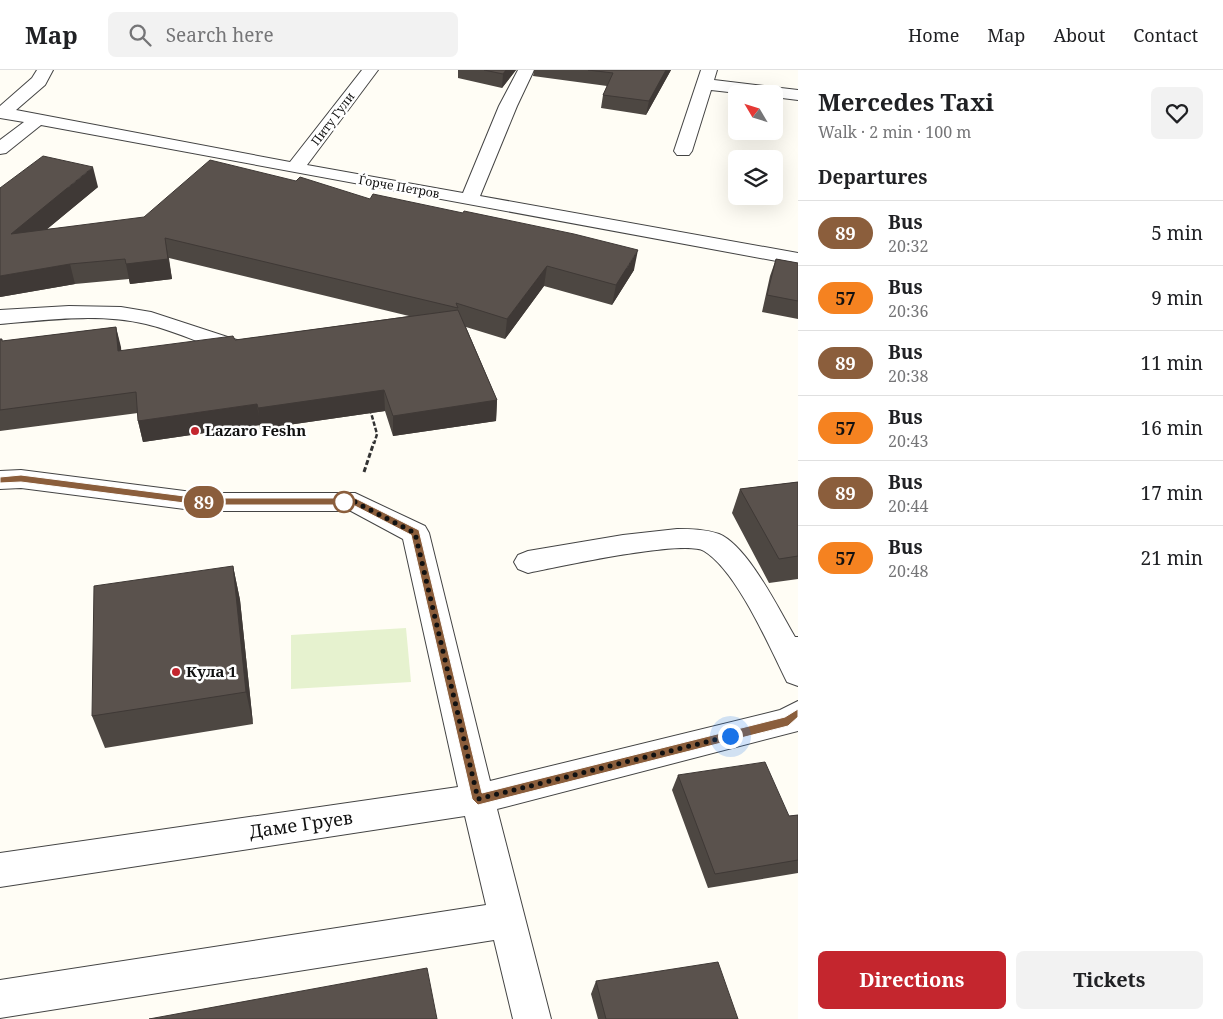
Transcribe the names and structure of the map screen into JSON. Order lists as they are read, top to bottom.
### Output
{
  "streets": {
    "street": ["Питу Гули", "Ѓорче Петров", "Даме Груев"]
  },
  "crossings": [
    ["Питу Гули", "Ѓорче Петров"]
  ],
  "places": ["Lazaro Feshn", "Кула 1"],
  "lines": ["bus line 89"],
  "north": "top left",
  "page": {
    "header": "Map",
    "search": "Search here",
    "nav": [
      "Home",
      "Map",
      "About",
      "Contact"
    ],
    "on_map": "89",
    "heading": [
      ["Mercedes Taxi", "Walk · 2 min · 100 m"],
      "Departures"
    ],
    "list": [
      {
        "mark": "89",
        "name": "Bus",
        "note": "20:32",
        "value": "5 min"
      },
      {
        "mark": "57",
        "name": "Bus",
        "note": "20:36",
        "value": "9 min"
      },
      {
        "mark": "89",
        "name": "Bus",
        "note": "20:38",
        "value": "11 min"
      },
      {
        "mark": "57",
        "name": "Bus",
        "note": "20:43",
        "value": "16 min"
      },
      {
        "mark": "89",
        "name": "Bus",
        "note": "20:44",
        "value": "17 min"
      },
      {
        "mark": "57",
        "name": "Bus",
        "note": "20:48",
        "value": "21 min"
      }
    ],
    "buttons": ["Directions", "Tickets"]
  }
}
